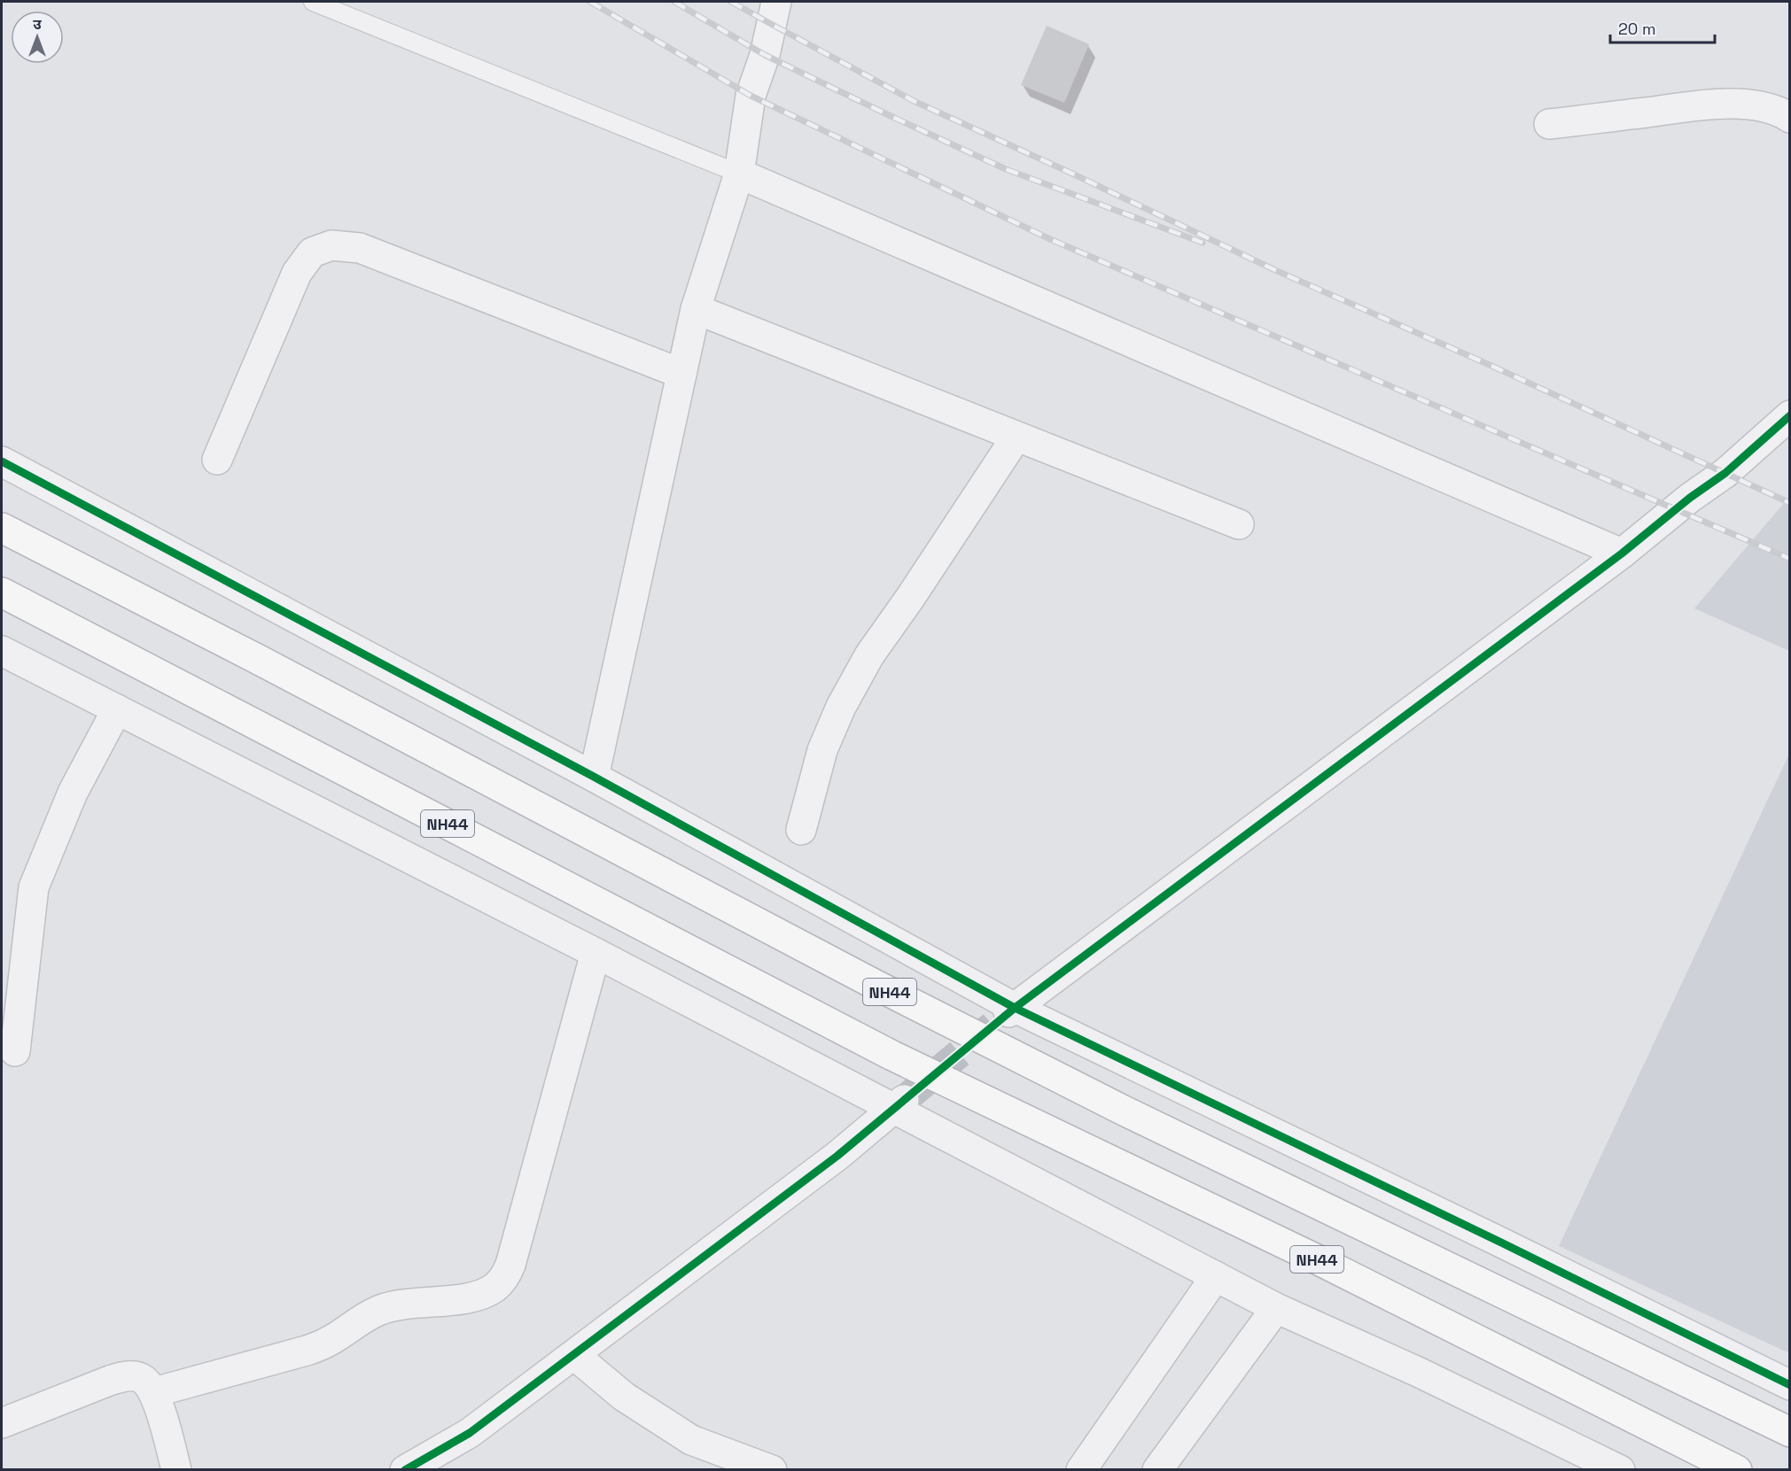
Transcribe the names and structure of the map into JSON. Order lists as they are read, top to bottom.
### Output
{
  "streets": {
    "highway": ["NH44"]
  },
  "scale_bar": "20 m",
  "north": "top"
}
